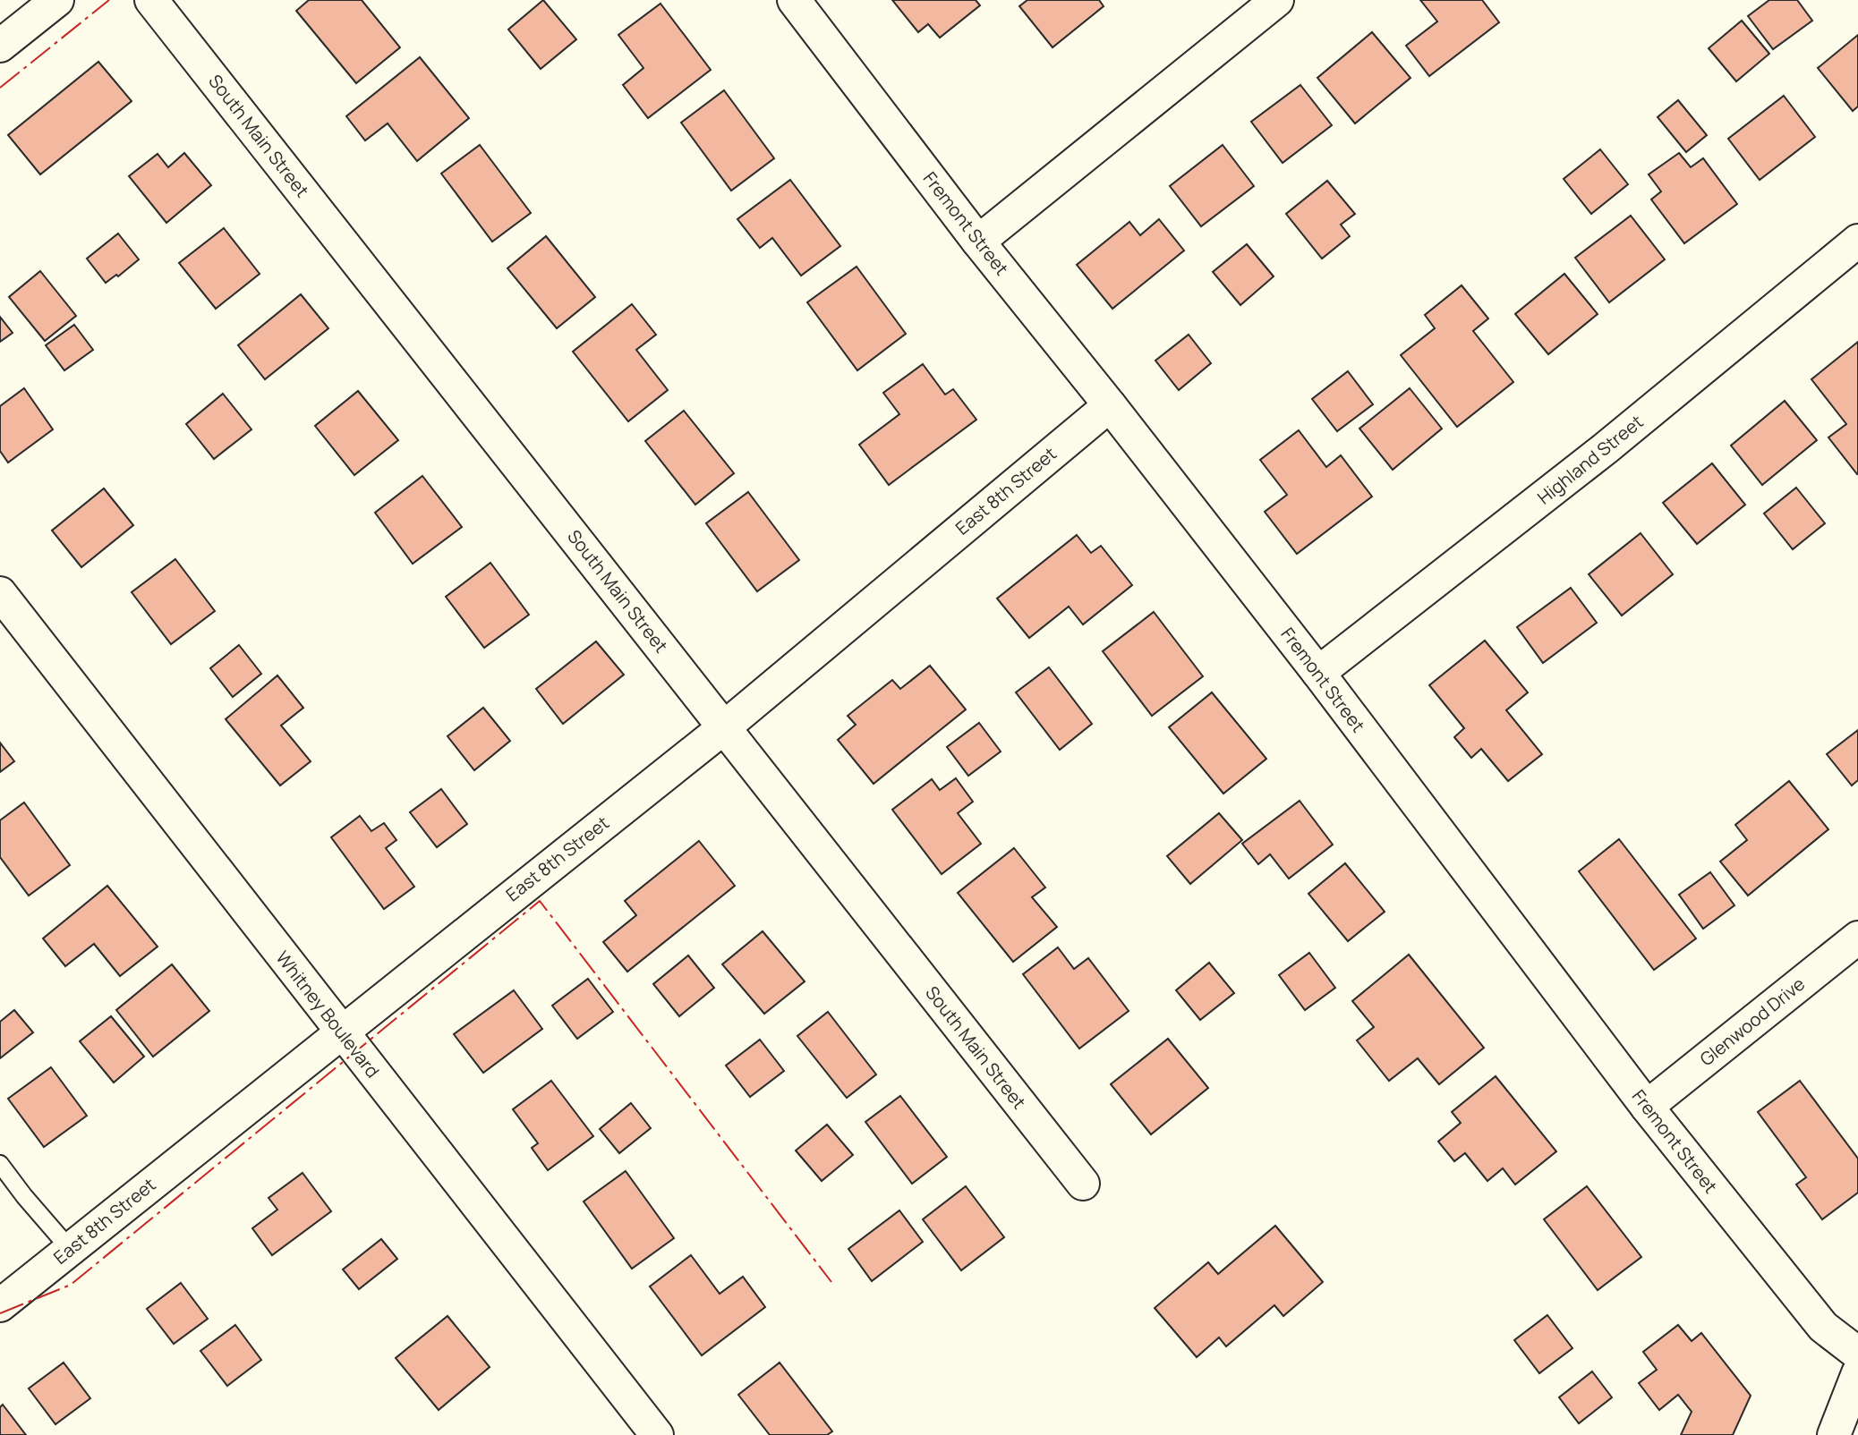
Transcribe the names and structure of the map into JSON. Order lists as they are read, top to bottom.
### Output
{
  "streets": {
    "street": [
      "South Main Street",
      "Fremont Street",
      "Highland Street",
      "East 8th Street",
      "Whitney Boulevard",
      "Glenwood Drive"
    ]
  },
  "crossings": [
    ["South Main Street", "East 8th Street"],
    ["Fremont Street", "Highland Street"],
    ["Fremont Street", "East 8th Street"],
    ["Fremont Street", "Glenwood Drive"],
    ["East 8th Street", "Whitney Boulevard"]
  ]
}
